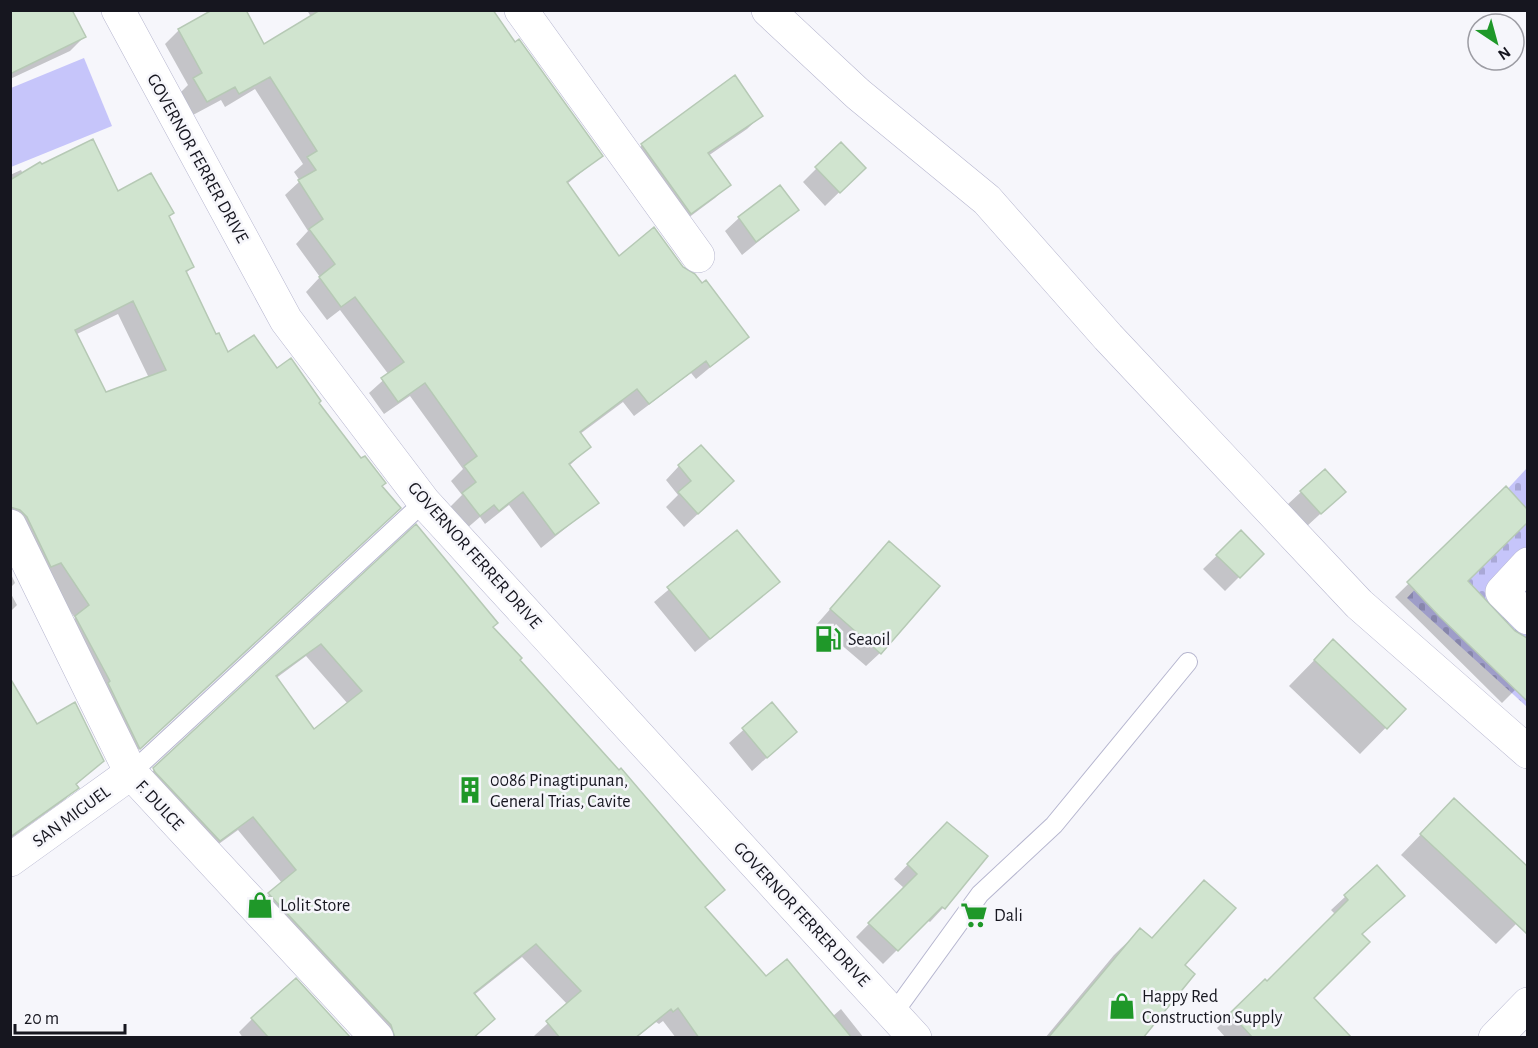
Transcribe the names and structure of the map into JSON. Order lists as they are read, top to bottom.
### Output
{
  "streets": {
    "street": ["GOVERNOR FERRER DRIVE", "F. DULCE", "SAN MIGUEL"]
  },
  "crossings": [
    ["F. DULCE", "SAN MIGUEL"]
  ],
  "places": {
    "fuel station": ["Seaoil"],
    "building": ["0086 Pinagtipunan, General Trias, Cavite"],
    "shop": ["Lolit Store", "Happy Red Construction Supply"],
    "supermarket": ["Dali"]
  },
  "scale_bar": "20 m",
  "north": "bottom right"
}
